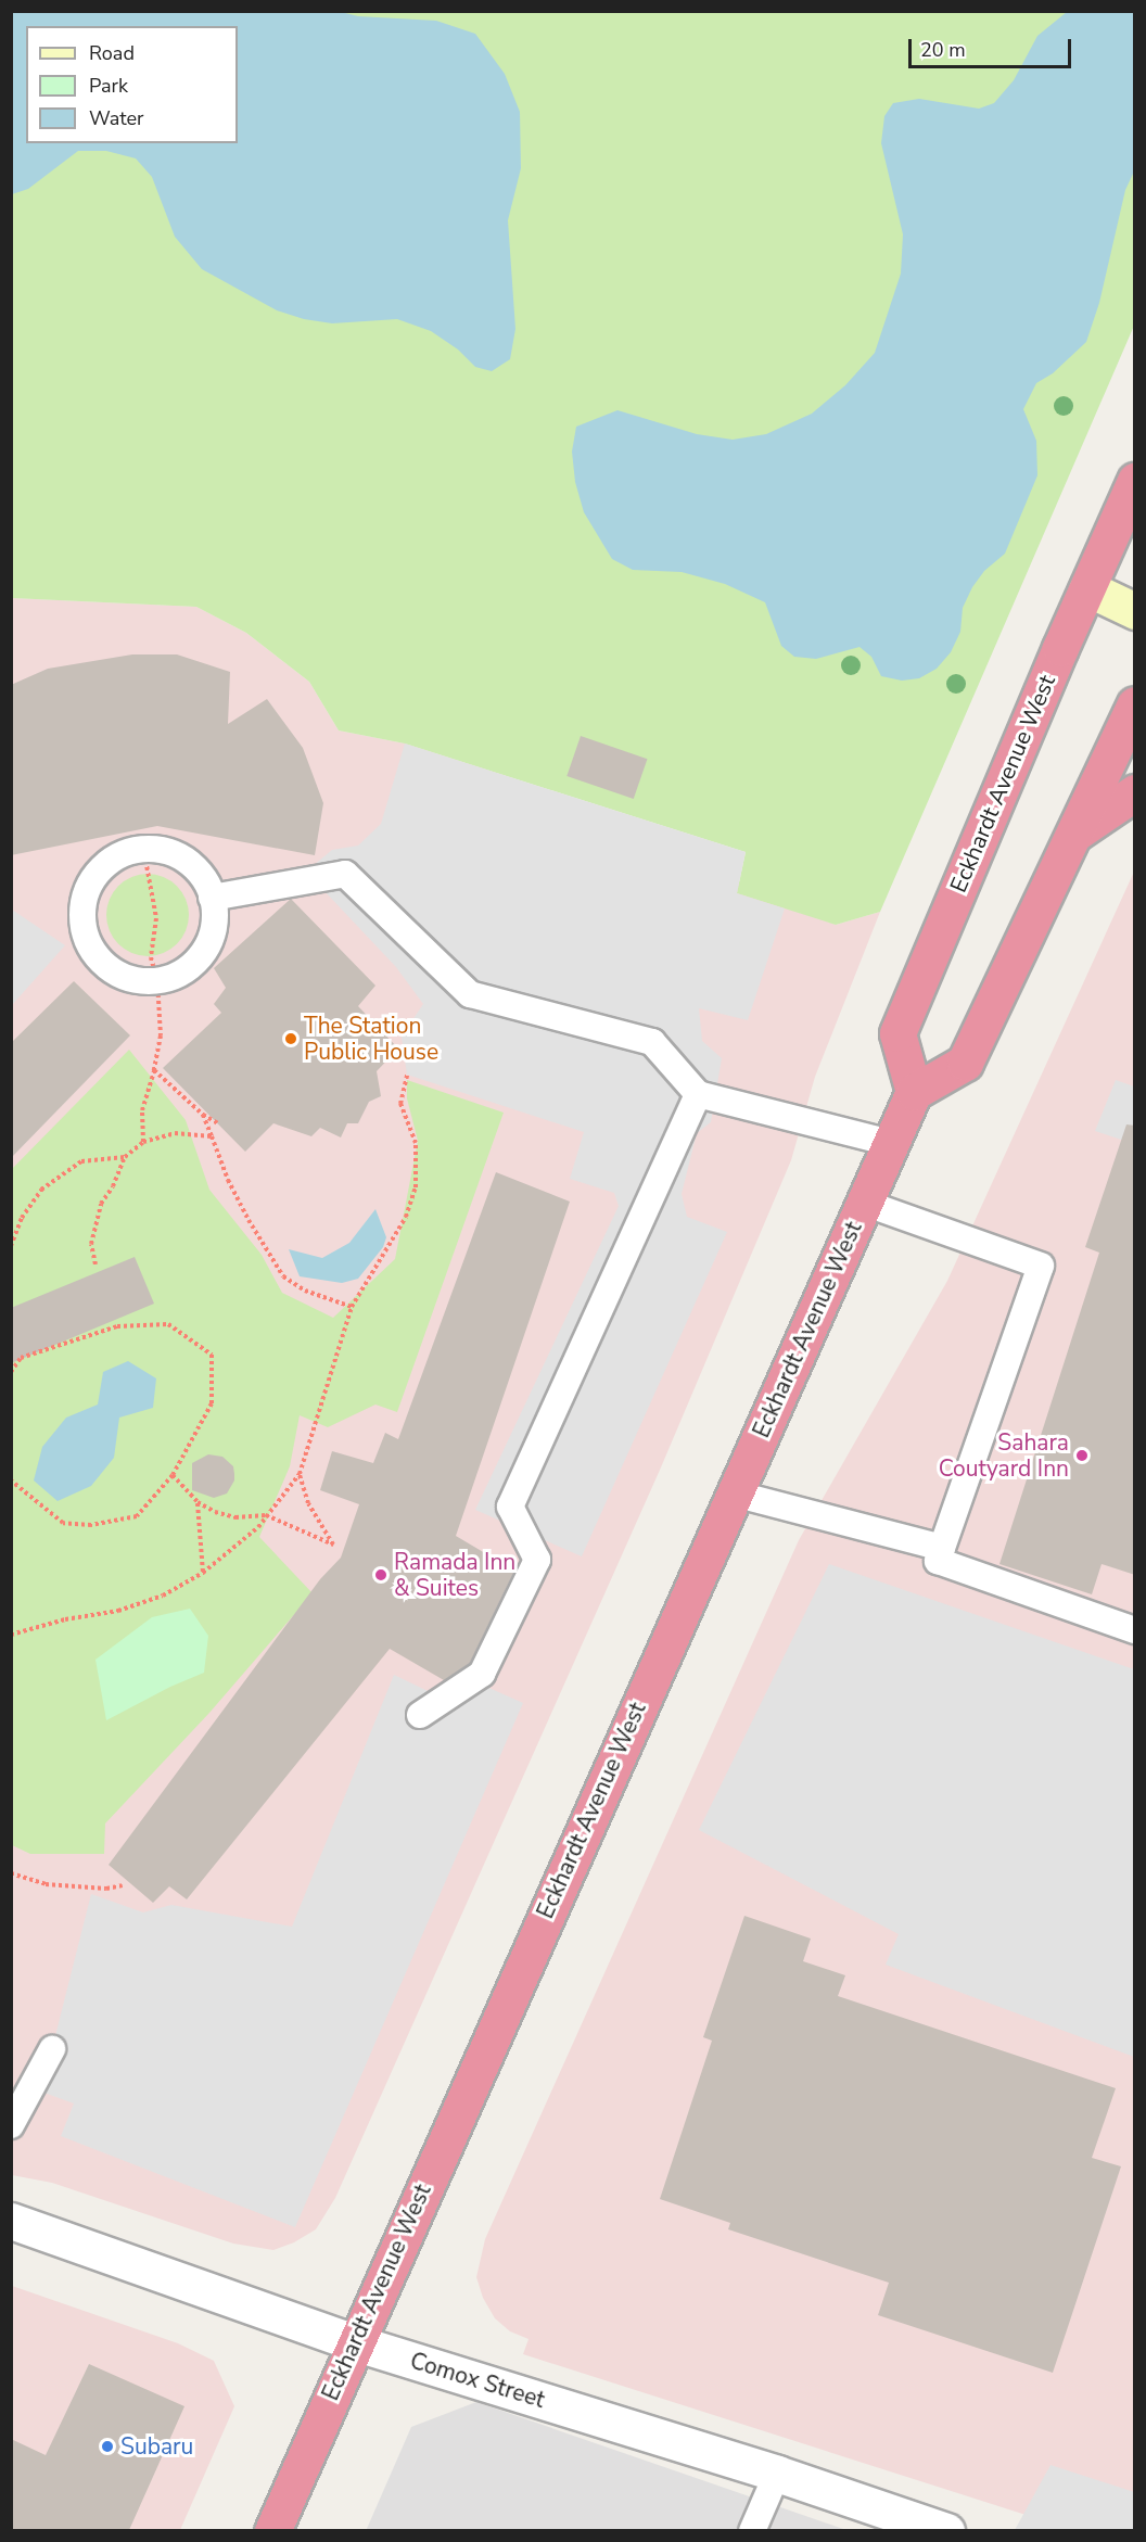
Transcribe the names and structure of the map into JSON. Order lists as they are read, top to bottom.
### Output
{
  "streets": {
    "highway": ["Eckhardt Avenue West"],
    "street": ["Comox Street"]
  },
  "crossings": [
    ["Eckhardt Avenue West", "Comox Street"]
  ],
  "places": [
    "The Station Public House",
    "Sahara Coutyard Inn",
    "Ramada Inn & Suites",
    "Subaru"
  ],
  "legend": ["Road", "Park", "Water"],
  "scale_bar": "20 m"
}
